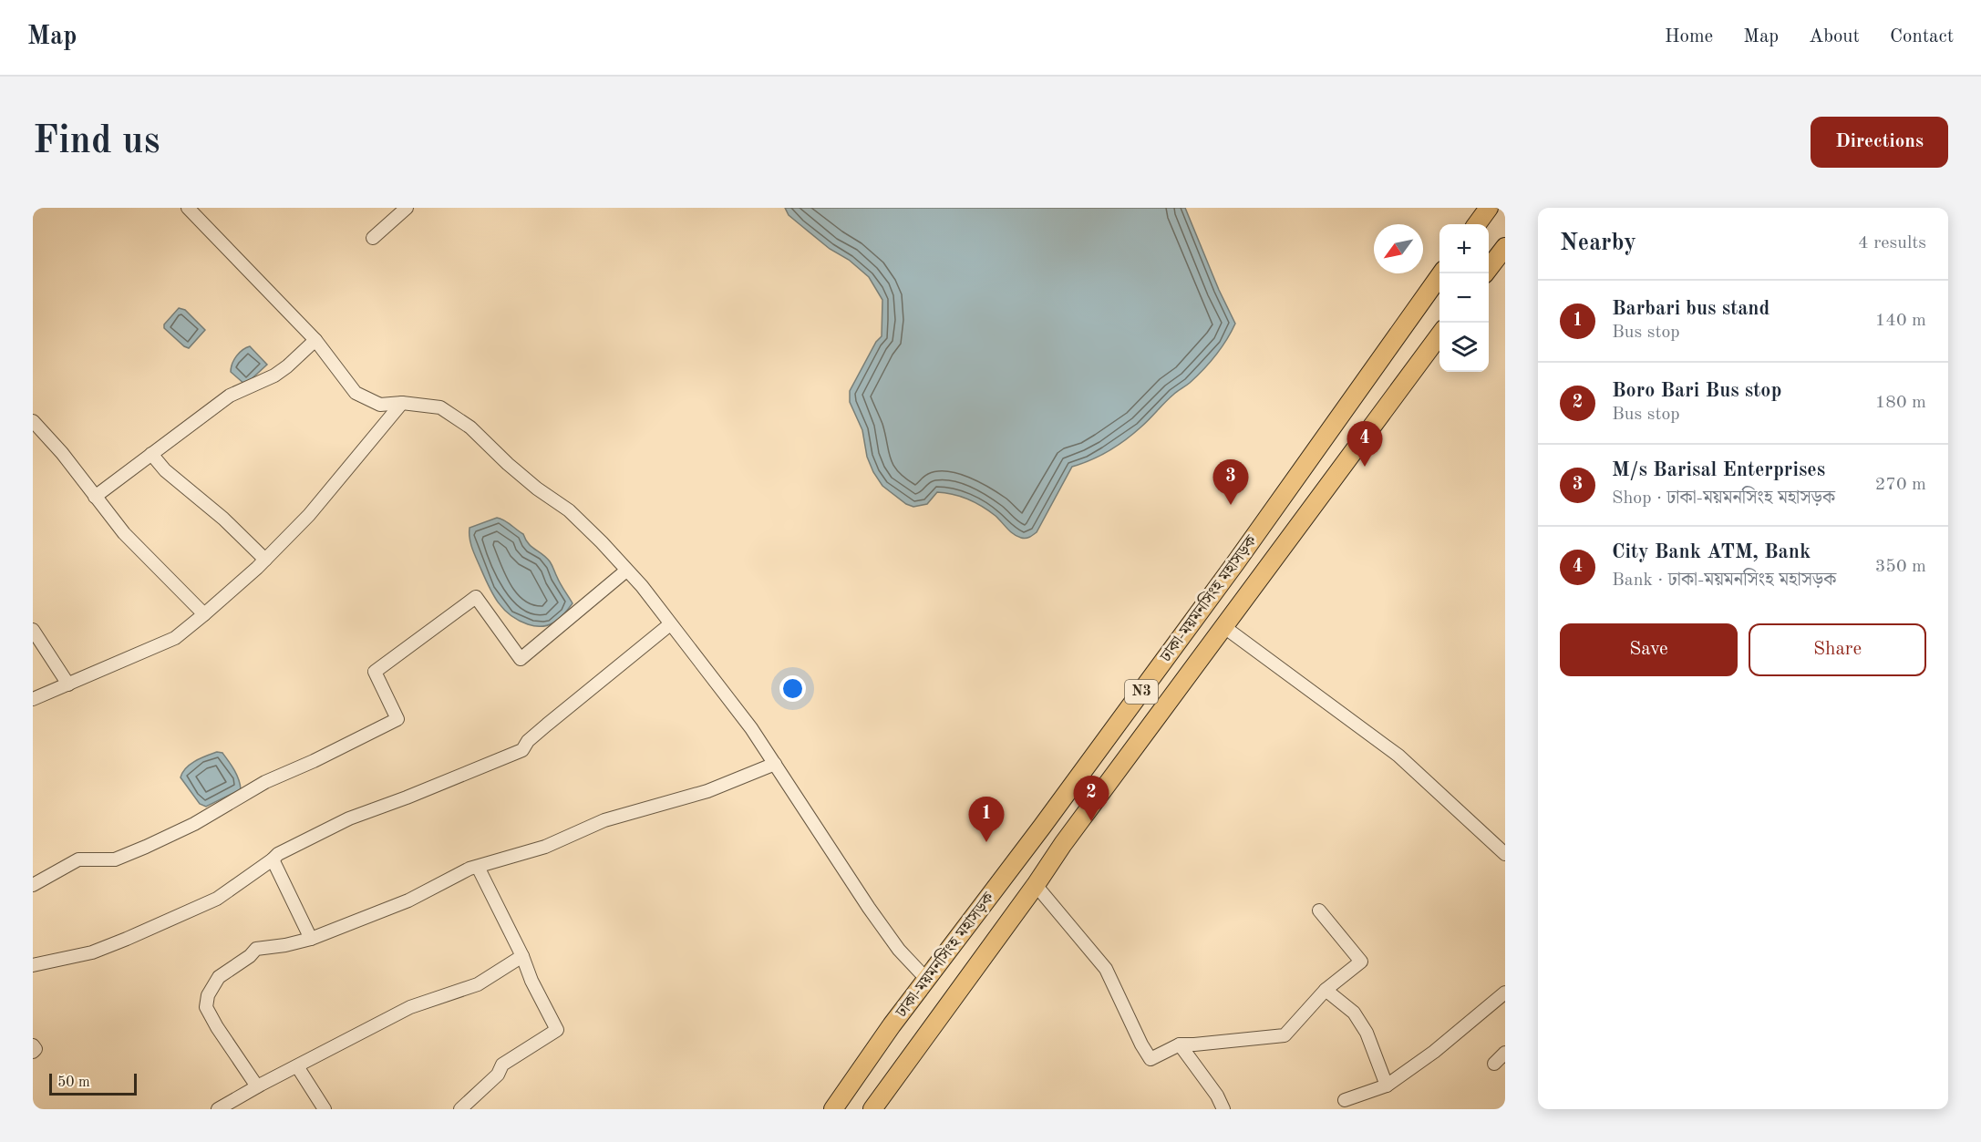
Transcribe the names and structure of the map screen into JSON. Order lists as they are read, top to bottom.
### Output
{
  "streets": {
    "highway": ["ঢাকা-ময়মনসিংহ মহাসড়ক", "N3"]
  },
  "scale_bar": "50 m",
  "north": "bottom left",
  "page": {
    "header": "Map",
    "nav": [
      "Home",
      "Map",
      "About",
      "Contact"
    ],
    "buttons": [
      "Directions",
      ["Save", "Share"]
    ],
    "title": "Find us",
    "heading": ["Nearby", "4 results"],
    "map_buttons": ["+", "−"],
    "list": [
      {
        "mark": "1",
        "name": "Barbari bus stand",
        "note": "Bus stop",
        "value": "140 m"
      },
      {
        "mark": "2",
        "name": "Boro Bari Bus stop",
        "note": "Bus stop",
        "value": "180 m"
      },
      {
        "mark": "3",
        "name": "M/s Barisal Enterprises",
        "note": "Shop · ঢাকা-ময়মনসিংহ মহাসড়ক",
        "value": "270 m"
      },
      {
        "mark": "4",
        "name": "City Bank ATM, Bank",
        "note": "Bank · ঢাকা-ময়মনসিংহ মহাসড়ক",
        "value": "350 m"
      }
    ],
    "pins": [
      "4",
      "3",
      "2",
      "1"
    ],
    "scale": "50 m"
  }
}
